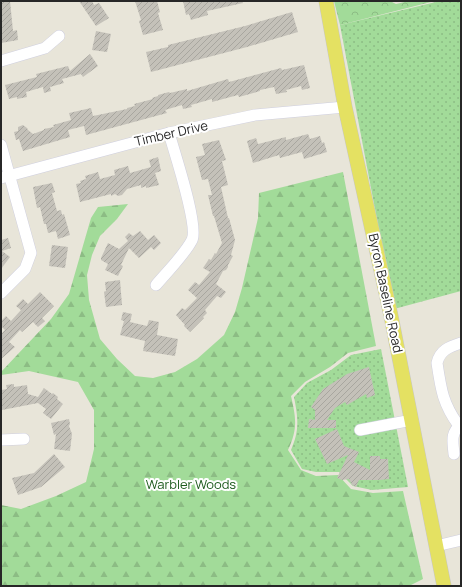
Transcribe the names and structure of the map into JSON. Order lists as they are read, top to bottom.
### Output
{
  "streets": {
    "main road": ["Byron Baseline Road"],
    "street": ["Timber Drive"]
  },
  "crossings": [
    ["Timber Drive", "Byron Baseline Road"]
  ],
  "parks": ["Warbler Woods"]
}
